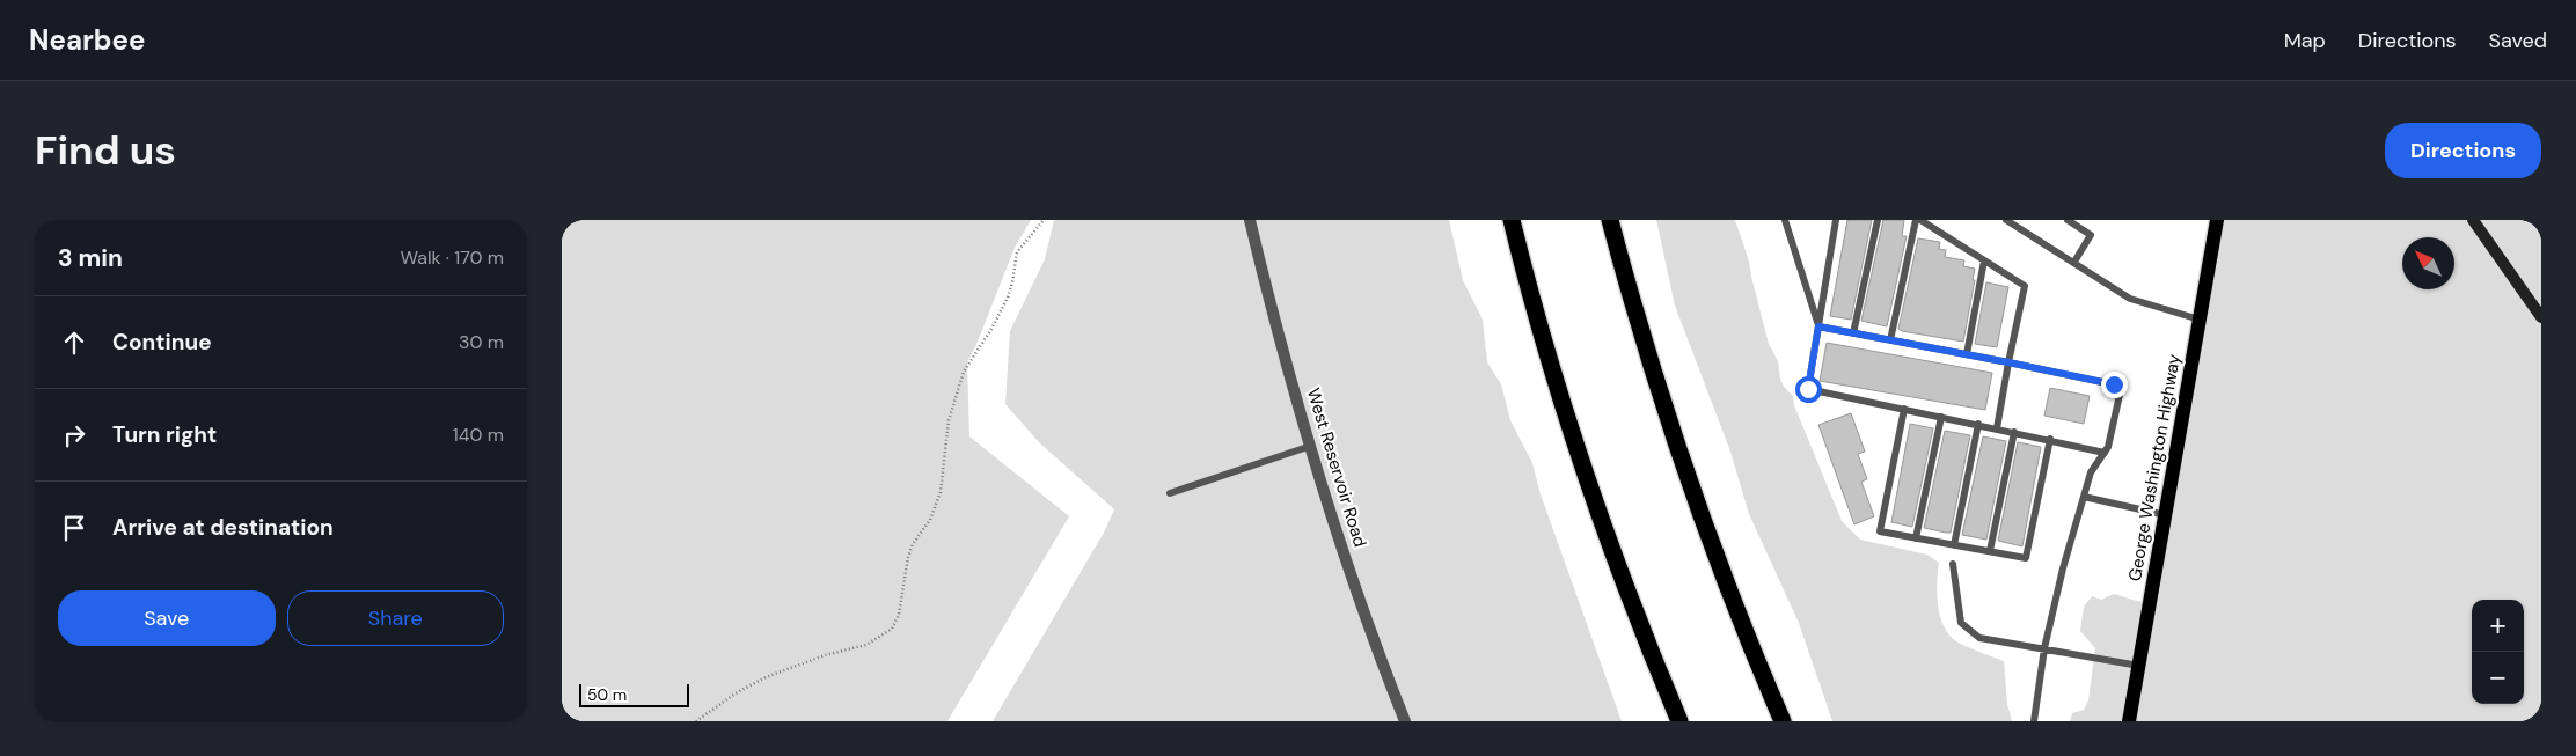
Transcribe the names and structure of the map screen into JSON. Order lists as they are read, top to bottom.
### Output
{
  "streets": {
    "main road": ["George Washington Highway"],
    "street": ["West Reservoir Road"]
  },
  "scale_bar": "50 m",
  "north": "top left",
  "page": {
    "header": "Nearbee",
    "nav": ["Map", "Directions", "Saved"],
    "buttons": [
      "Directions",
      ["Save", "Share"]
    ],
    "title": "Find us",
    "heading": ["3 min", "Walk · 170 m"],
    "list": [
      ["Continue", "30 m"],
      ["Turn right", "140 m"],
      "Arrive at destination"
    ],
    "map_buttons": ["+", "−"],
    "scale": "50 m"
  }
}
